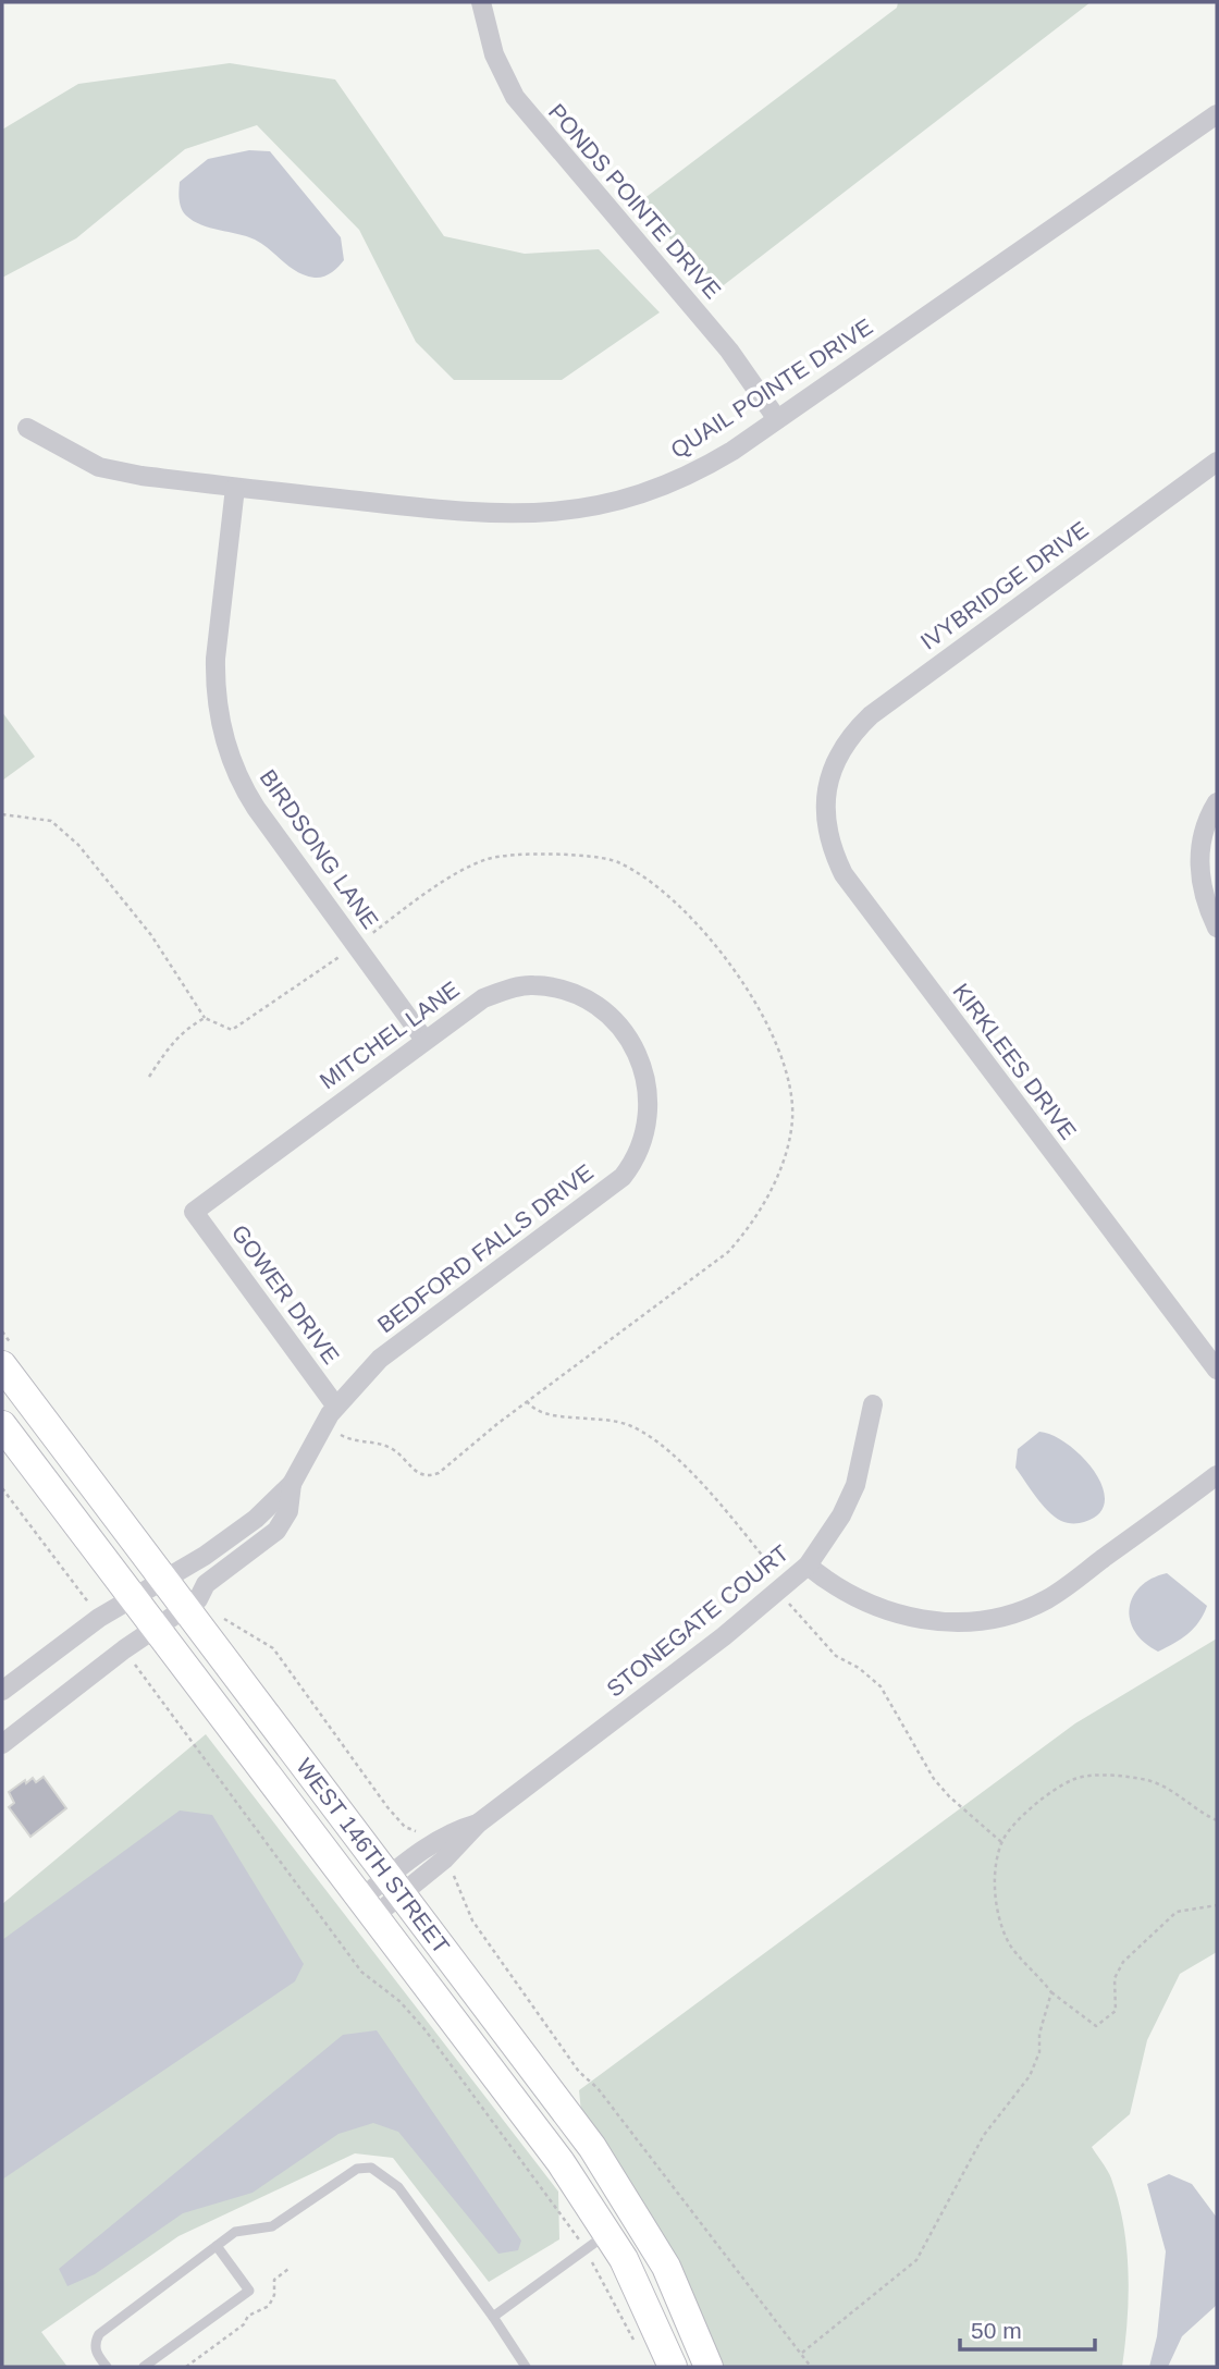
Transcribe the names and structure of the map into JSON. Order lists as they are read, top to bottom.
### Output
{
  "streets": {
    "main road": ["WEST 146TH STREET"],
    "street": [
      "PONDS POINTE DRIVE",
      "QUAIL POINTE DRIVE",
      "IVYBRIDGE DRIVE",
      "BIRDSONG LANE",
      "MITCHEL LANE",
      "KIRKLEES DRIVE",
      "BEDFORD FALLS DRIVE",
      "GOWER DRIVE",
      "STONEGATE COURT"
    ]
  },
  "crossings": [
    ["PONDS POINTE DRIVE", "QUAIL POINTE DRIVE"],
    ["QUAIL POINTE DRIVE", "BIRDSONG LANE"],
    ["IVYBRIDGE DRIVE", "KIRKLEES DRIVE"],
    ["BIRDSONG LANE", "MITCHEL LANE"],
    ["MITCHEL LANE", "BEDFORD FALLS DRIVE"],
    ["MITCHEL LANE", "GOWER DRIVE"],
    ["BEDFORD FALLS DRIVE", "GOWER DRIVE"],
    ["BEDFORD FALLS DRIVE", "WEST 146TH STREET"],
    ["STONEGATE COURT", "WEST 146TH STREET"]
  ],
  "scale_bar": "50 m"
}
